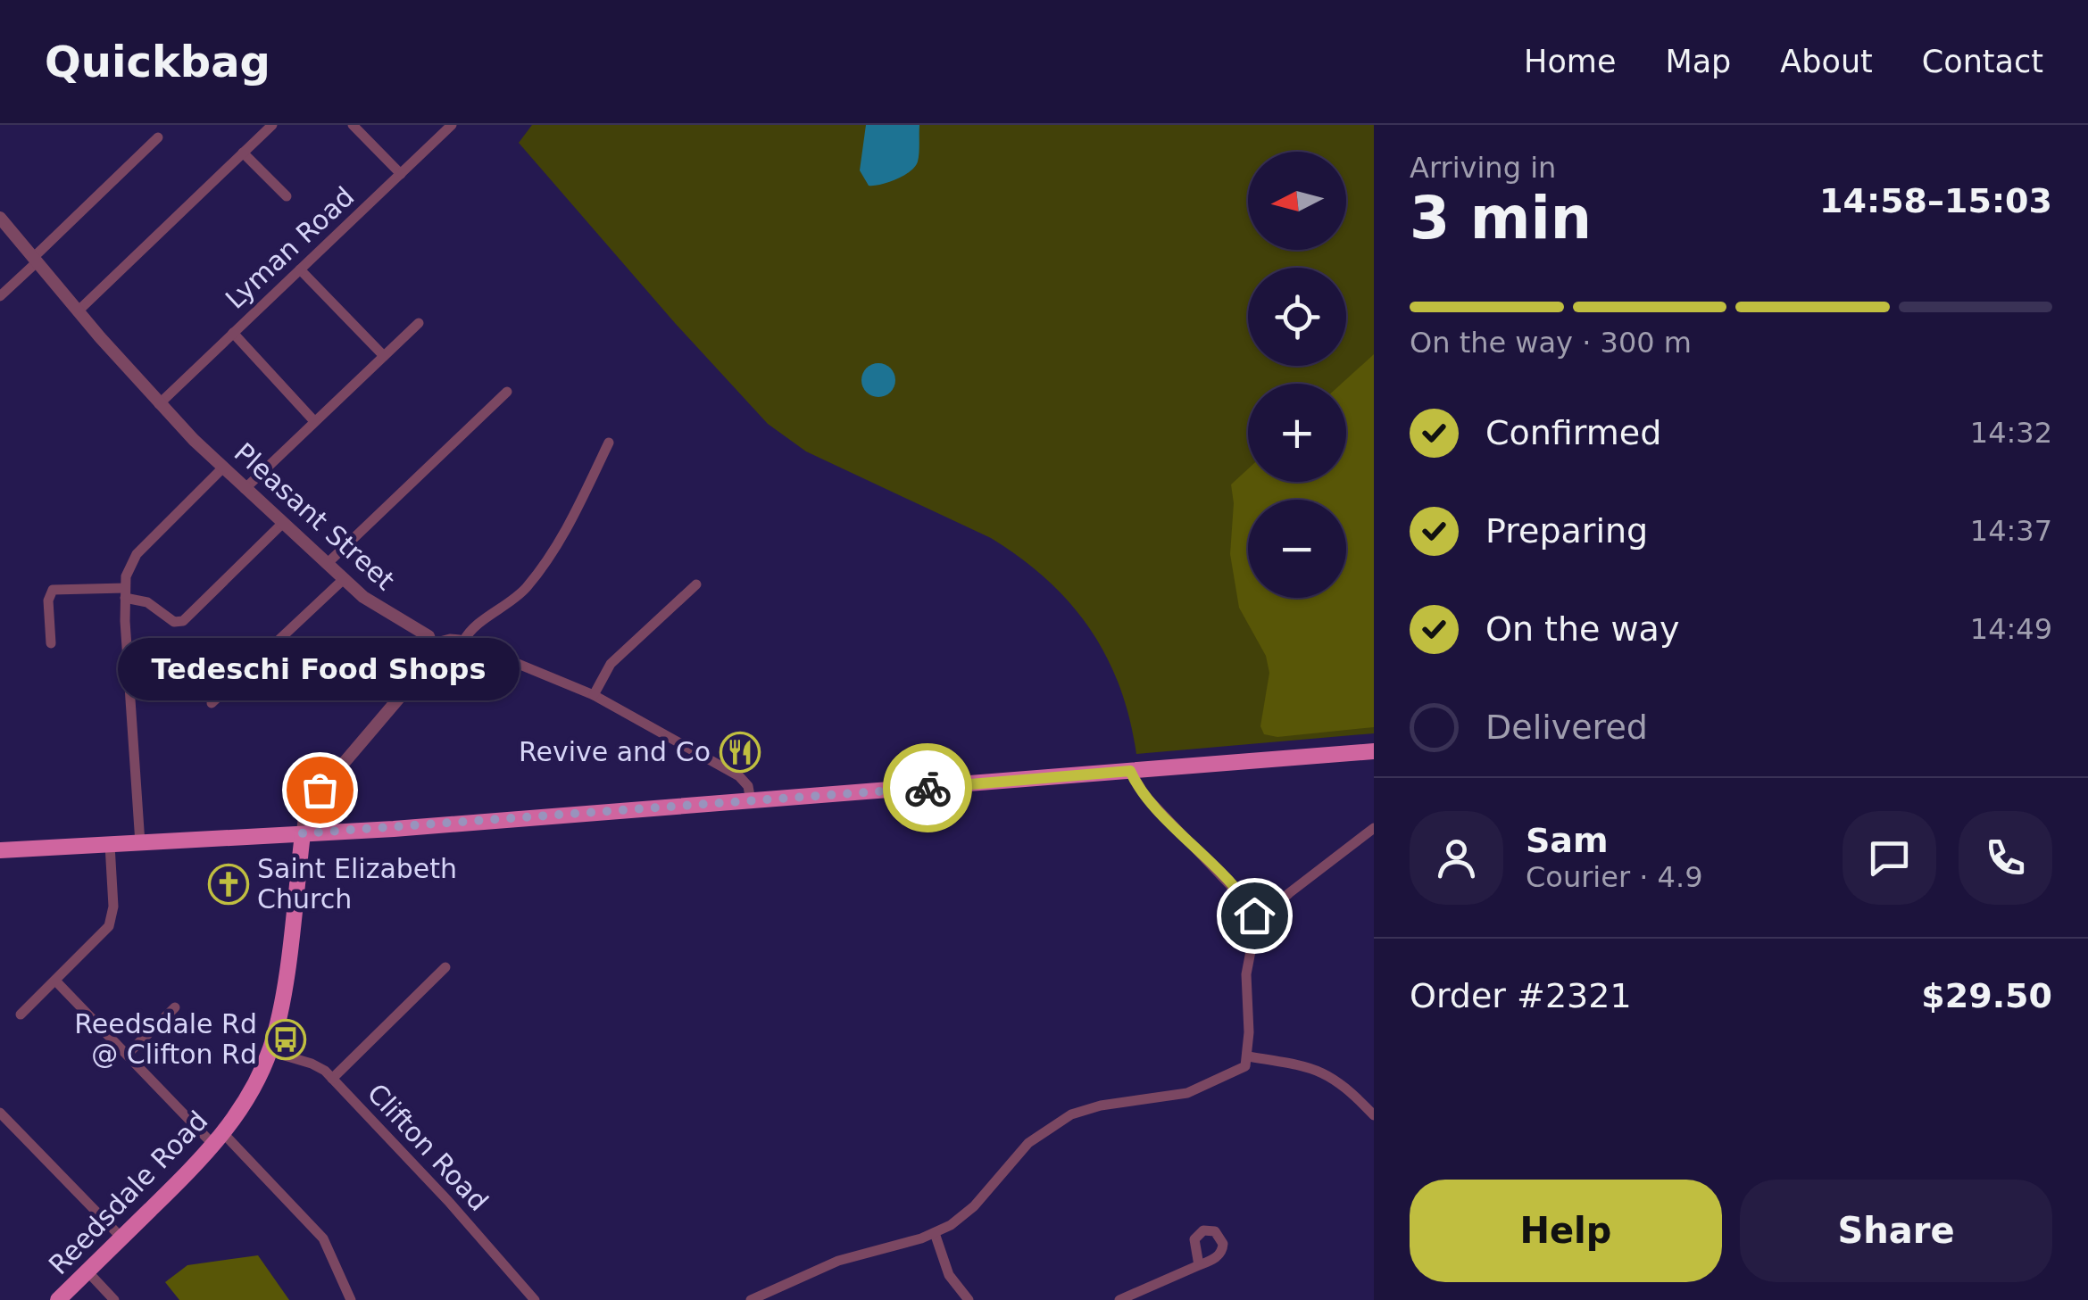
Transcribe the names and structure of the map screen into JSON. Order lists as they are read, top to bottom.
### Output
{
  "streets": {
    "main road": ["Reedsdale Road"],
    "street": ["Lyman Road", "Pleasant Street", "Clifton Road"]
  },
  "crossings": [
    ["Lyman Road", "Pleasant Street"],
    ["Pleasant Street", "Reedsdale Road"],
    ["Clifton Road", "Reedsdale Road"]
  ],
  "places": {
    "restaurant": ["Revive and Co"],
    "other": ["Tedeschi Food Shops"],
    "church": ["Saint Elizabeth Church"],
    "bus stop": ["Reedsdale Rd @ Clifton Rd"]
  },
  "north": "left",
  "page": {
    "header": "Quickbag",
    "nav": [
      "Home",
      "Map",
      "About",
      "Contact"
    ],
    "heading": ["3 min", "Arriving in", "14:58–15:03"],
    "panel": [
      "Sam",
      "Courier · 4.9",
      "Order #2321",
      "$29.50"
    ],
    "map_buttons": ["+", "−"],
    "bar": "On the way · 300 m",
    "list": [
      ["Confirmed", "14:32"],
      ["Preparing", "14:37"],
      ["On the way", "14:49"],
      "Delivered"
    ],
    "bubble": "Tedeschi Food Shops",
    "buttons": ["Help", "Share"]
  }
}
